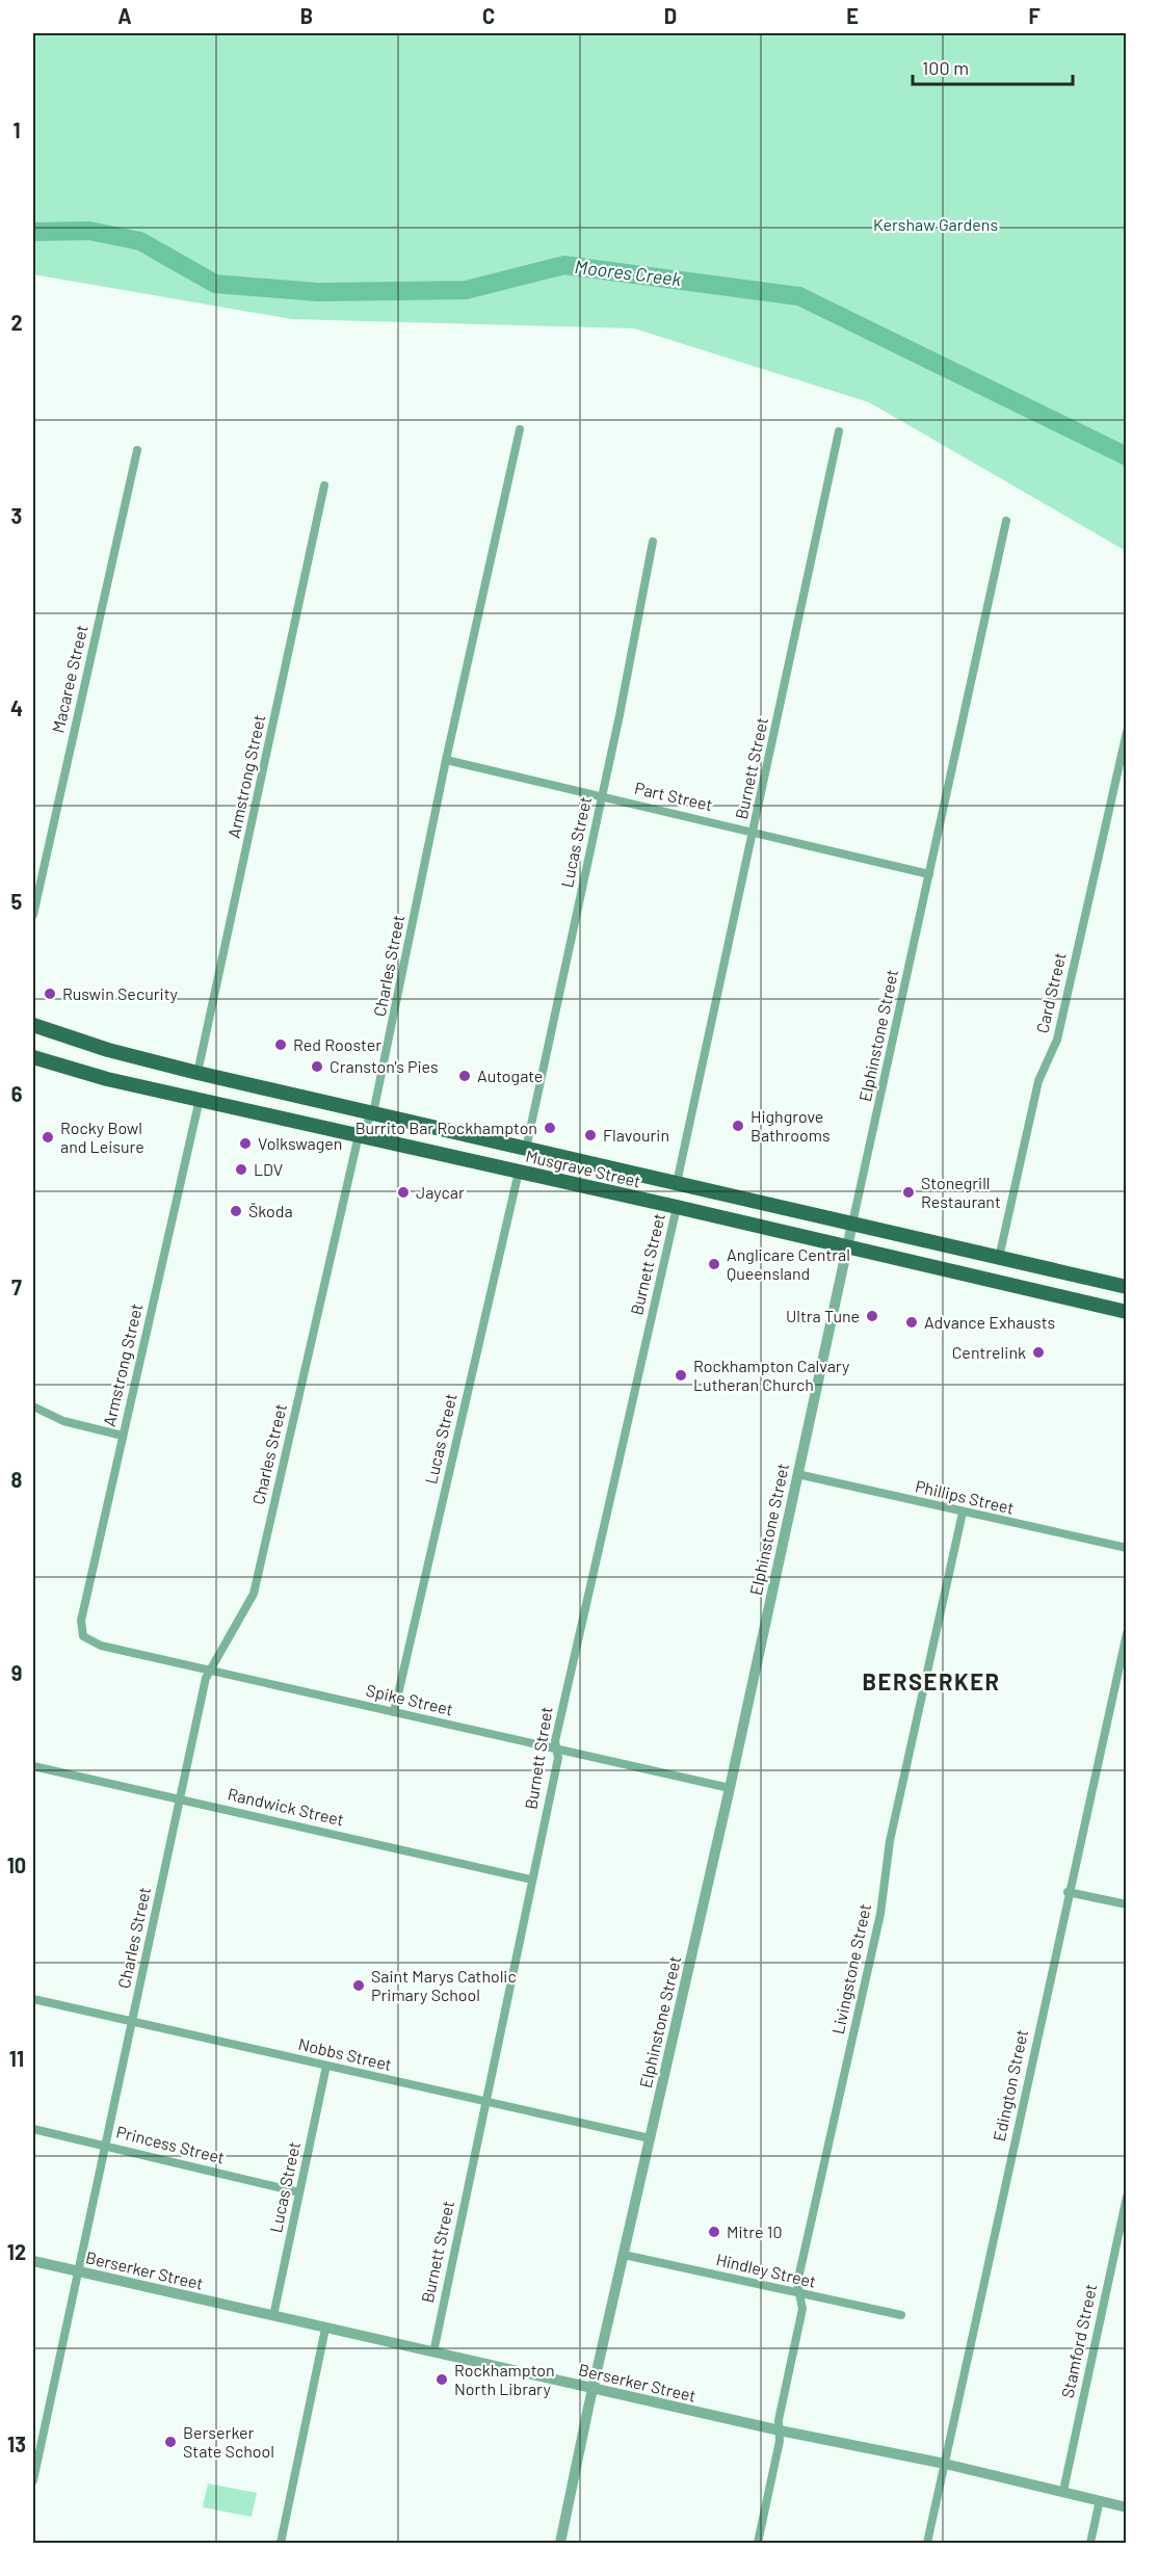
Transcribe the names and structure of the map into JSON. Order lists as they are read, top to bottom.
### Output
{
  "streets": {
    "main road": ["Musgrave Street"],
    "street": [
      "Macaree Street",
      "Burnett Street",
      "Armstrong Street",
      "Part Street",
      "Lucas Street",
      "Charles Street",
      "Card Street",
      "Elphinstone Street",
      "Phillips Street",
      "Spike Street",
      "Randwick Street",
      "Livingstone Street",
      "Nobbs Street",
      "Edington Street",
      "Princess Street",
      "Berserker Street",
      "Hindley Street",
      "Stamford Street"
    ]
  },
  "crossings": [
    ["Burnett Street", "Part Street"],
    ["Burnett Street", "Musgrave Street"],
    ["Burnett Street", "Spike Street"],
    ["Burnett Street", "Randwick Street"],
    ["Burnett Street", "Nobbs Street"],
    ["Burnett Street", "Berserker Street"],
    ["Armstrong Street", "Musgrave Street"],
    ["Armstrong Street", "Spike Street"],
    ["Part Street", "Lucas Street"],
    ["Part Street", "Charles Street"],
    ["Part Street", "Elphinstone Street"],
    ["Lucas Street", "Musgrave Street"],
    ["Lucas Street", "Spike Street"],
    ["Lucas Street", "Nobbs Street"],
    ["Lucas Street", "Princess Street"],
    ["Lucas Street", "Berserker Street"],
    ["Charles Street", "Musgrave Street"],
    ["Charles Street", "Spike Street"],
    ["Charles Street", "Randwick Street"],
    ["Charles Street", "Nobbs Street"],
    ["Charles Street", "Princess Street"],
    ["Charles Street", "Berserker Street"],
    ["Card Street", "Musgrave Street"],
    ["Elphinstone Street", "Musgrave Street"],
    ["Elphinstone Street", "Phillips Street"],
    ["Elphinstone Street", "Spike Street"],
    ["Elphinstone Street", "Nobbs Street"],
    ["Elphinstone Street", "Berserker Street"],
    ["Elphinstone Street", "Hindley Street"],
    ["Phillips Street", "Livingstone Street"],
    ["Livingstone Street", "Berserker Street"],
    ["Livingstone Street", "Hindley Street"],
    ["Edington Street", "Berserker Street"],
    ["Berserker Street", "Stamford Street"]
  ],
  "districts": ["BERSERKER"],
  "water": ["Moores Creek"],
  "parks": ["Kershaw Gardens"],
  "places": [
    "Ruswin Security",
    "Red Rooster",
    "Cranston's Pies",
    "Autogate",
    "Highgrove Bathrooms",
    "Burrito Bar Rockhampton",
    "Flavourin",
    "Rocky Bowl and Leisure",
    "Volkswagen",
    "LDV",
    "Jaycar",
    "Stonegrill Restaurant",
    "Škoda",
    "Anglicare Central Queensland",
    "Ultra Tune",
    "Advance Exhausts",
    "Centrelink",
    "Rockhampton Calvary Lutheran Church",
    "Saint Marys Catholic Primary School",
    "Mitre 10",
    "Rockhampton North Library",
    "Berserker State School"
  ],
  "scale_bar": "100 m",
  "grid": {
    "columns": [
      "A",
      "B",
      "C",
      "D",
      "E",
      "F"
    ],
    "rows": [
      "1",
      "2",
      "3",
      "4",
      "5",
      "6",
      "7",
      "8",
      "9",
      "10",
      "11",
      "12",
      "13"
    ]
  }
}
